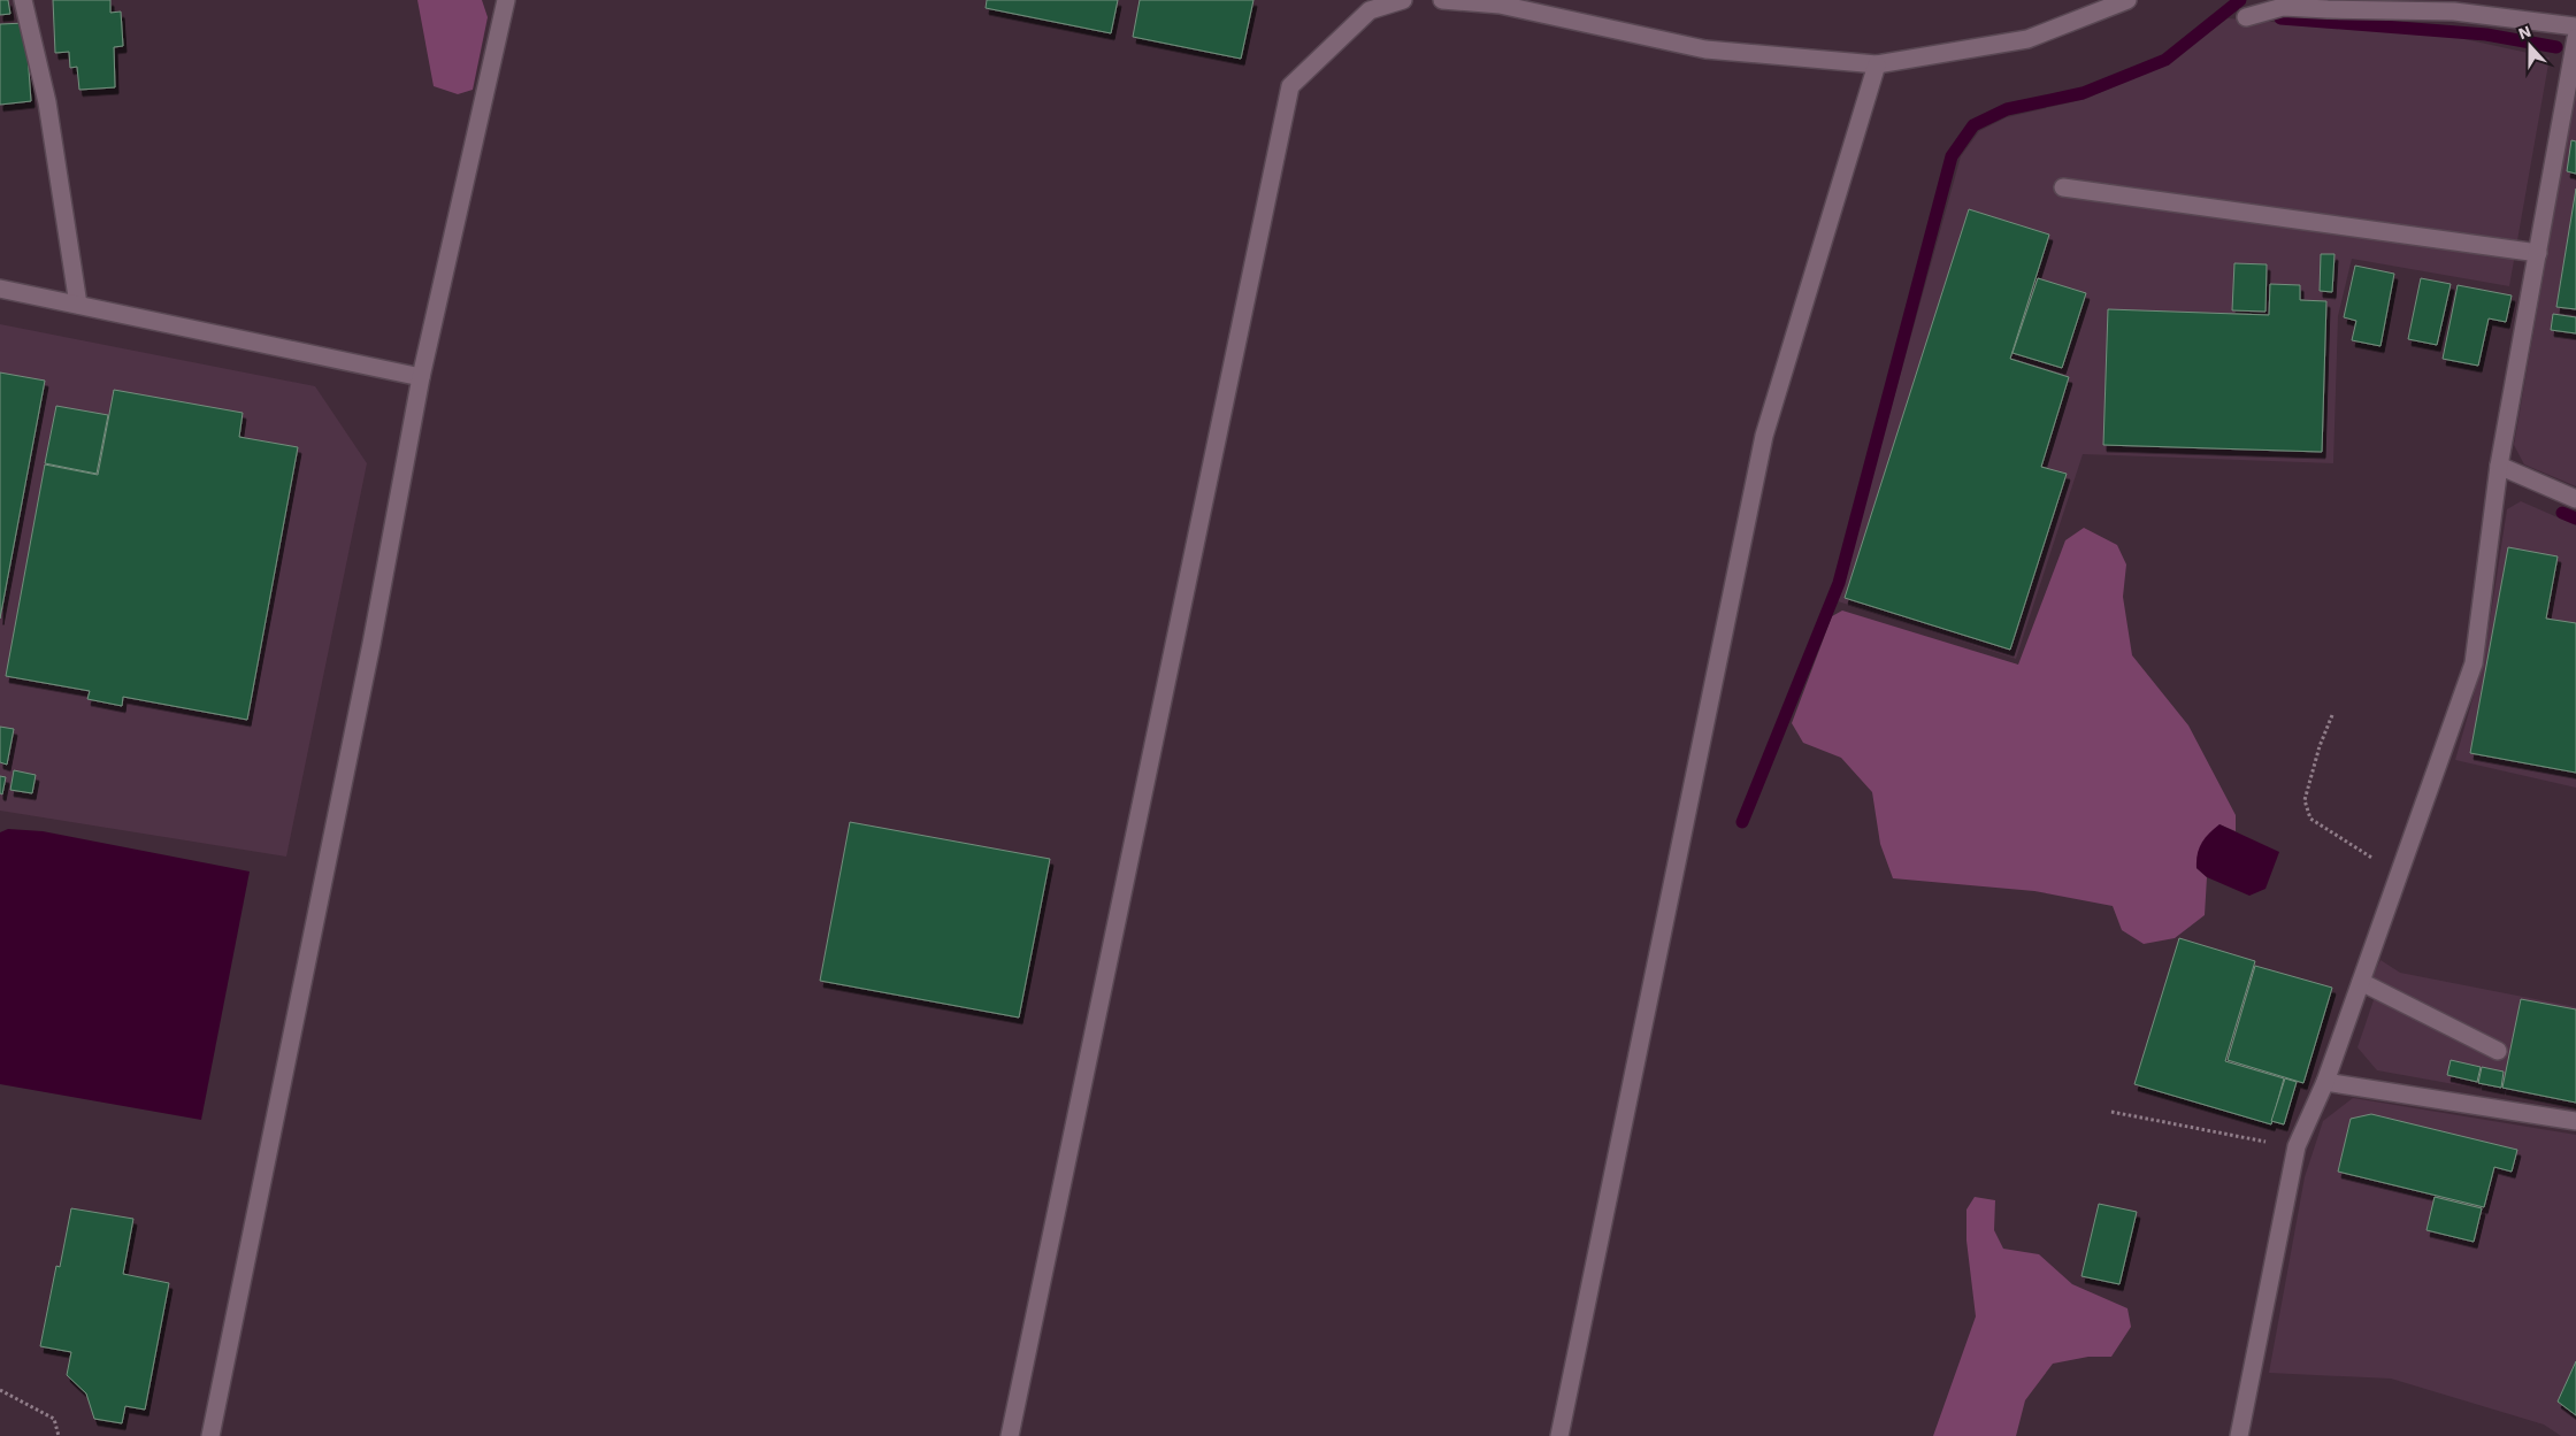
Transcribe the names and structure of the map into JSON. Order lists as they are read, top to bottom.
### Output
{
  "north": "top"
}
